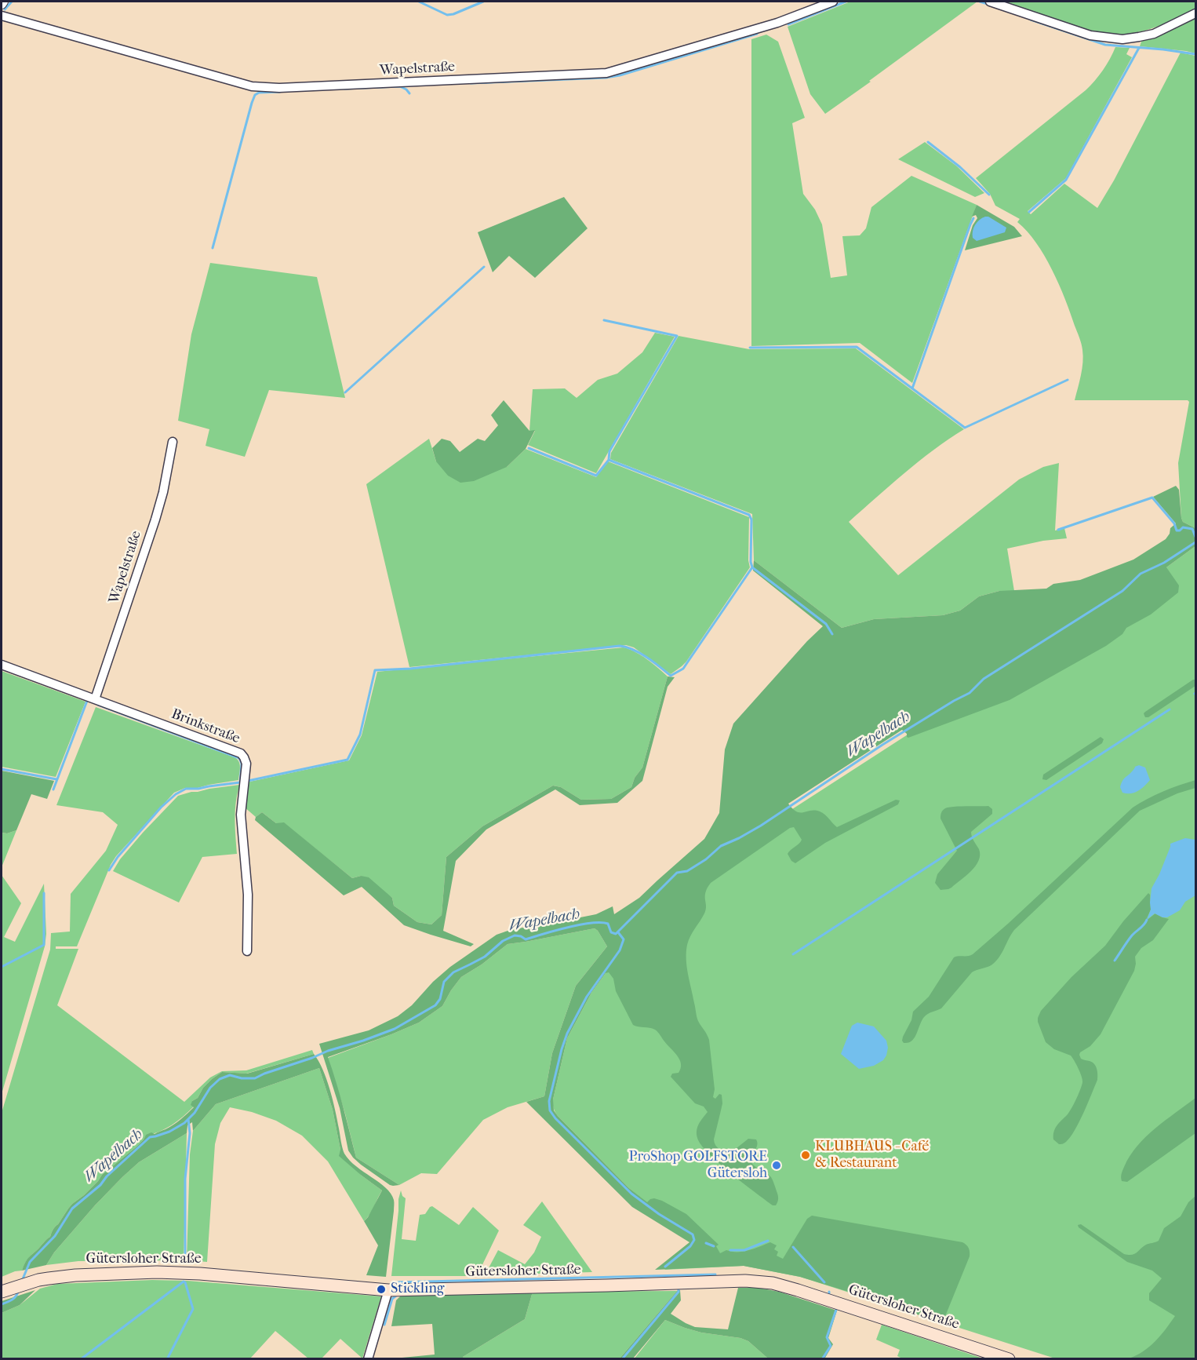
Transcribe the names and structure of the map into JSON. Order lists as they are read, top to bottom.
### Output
{
  "streets": {
    "main road": ["Gütersloher Straße"],
    "street": ["Wapelstraße", "Brinkstraße"]
  },
  "crossings": [
    ["Wapelstraße", "Brinkstraße"]
  ],
  "water": ["Wapelbach"],
  "places": ["KLUBHAUS - Café & Restaurant", "ProShop GOLFSTORE Gütersloh", "Stickling"]
}
